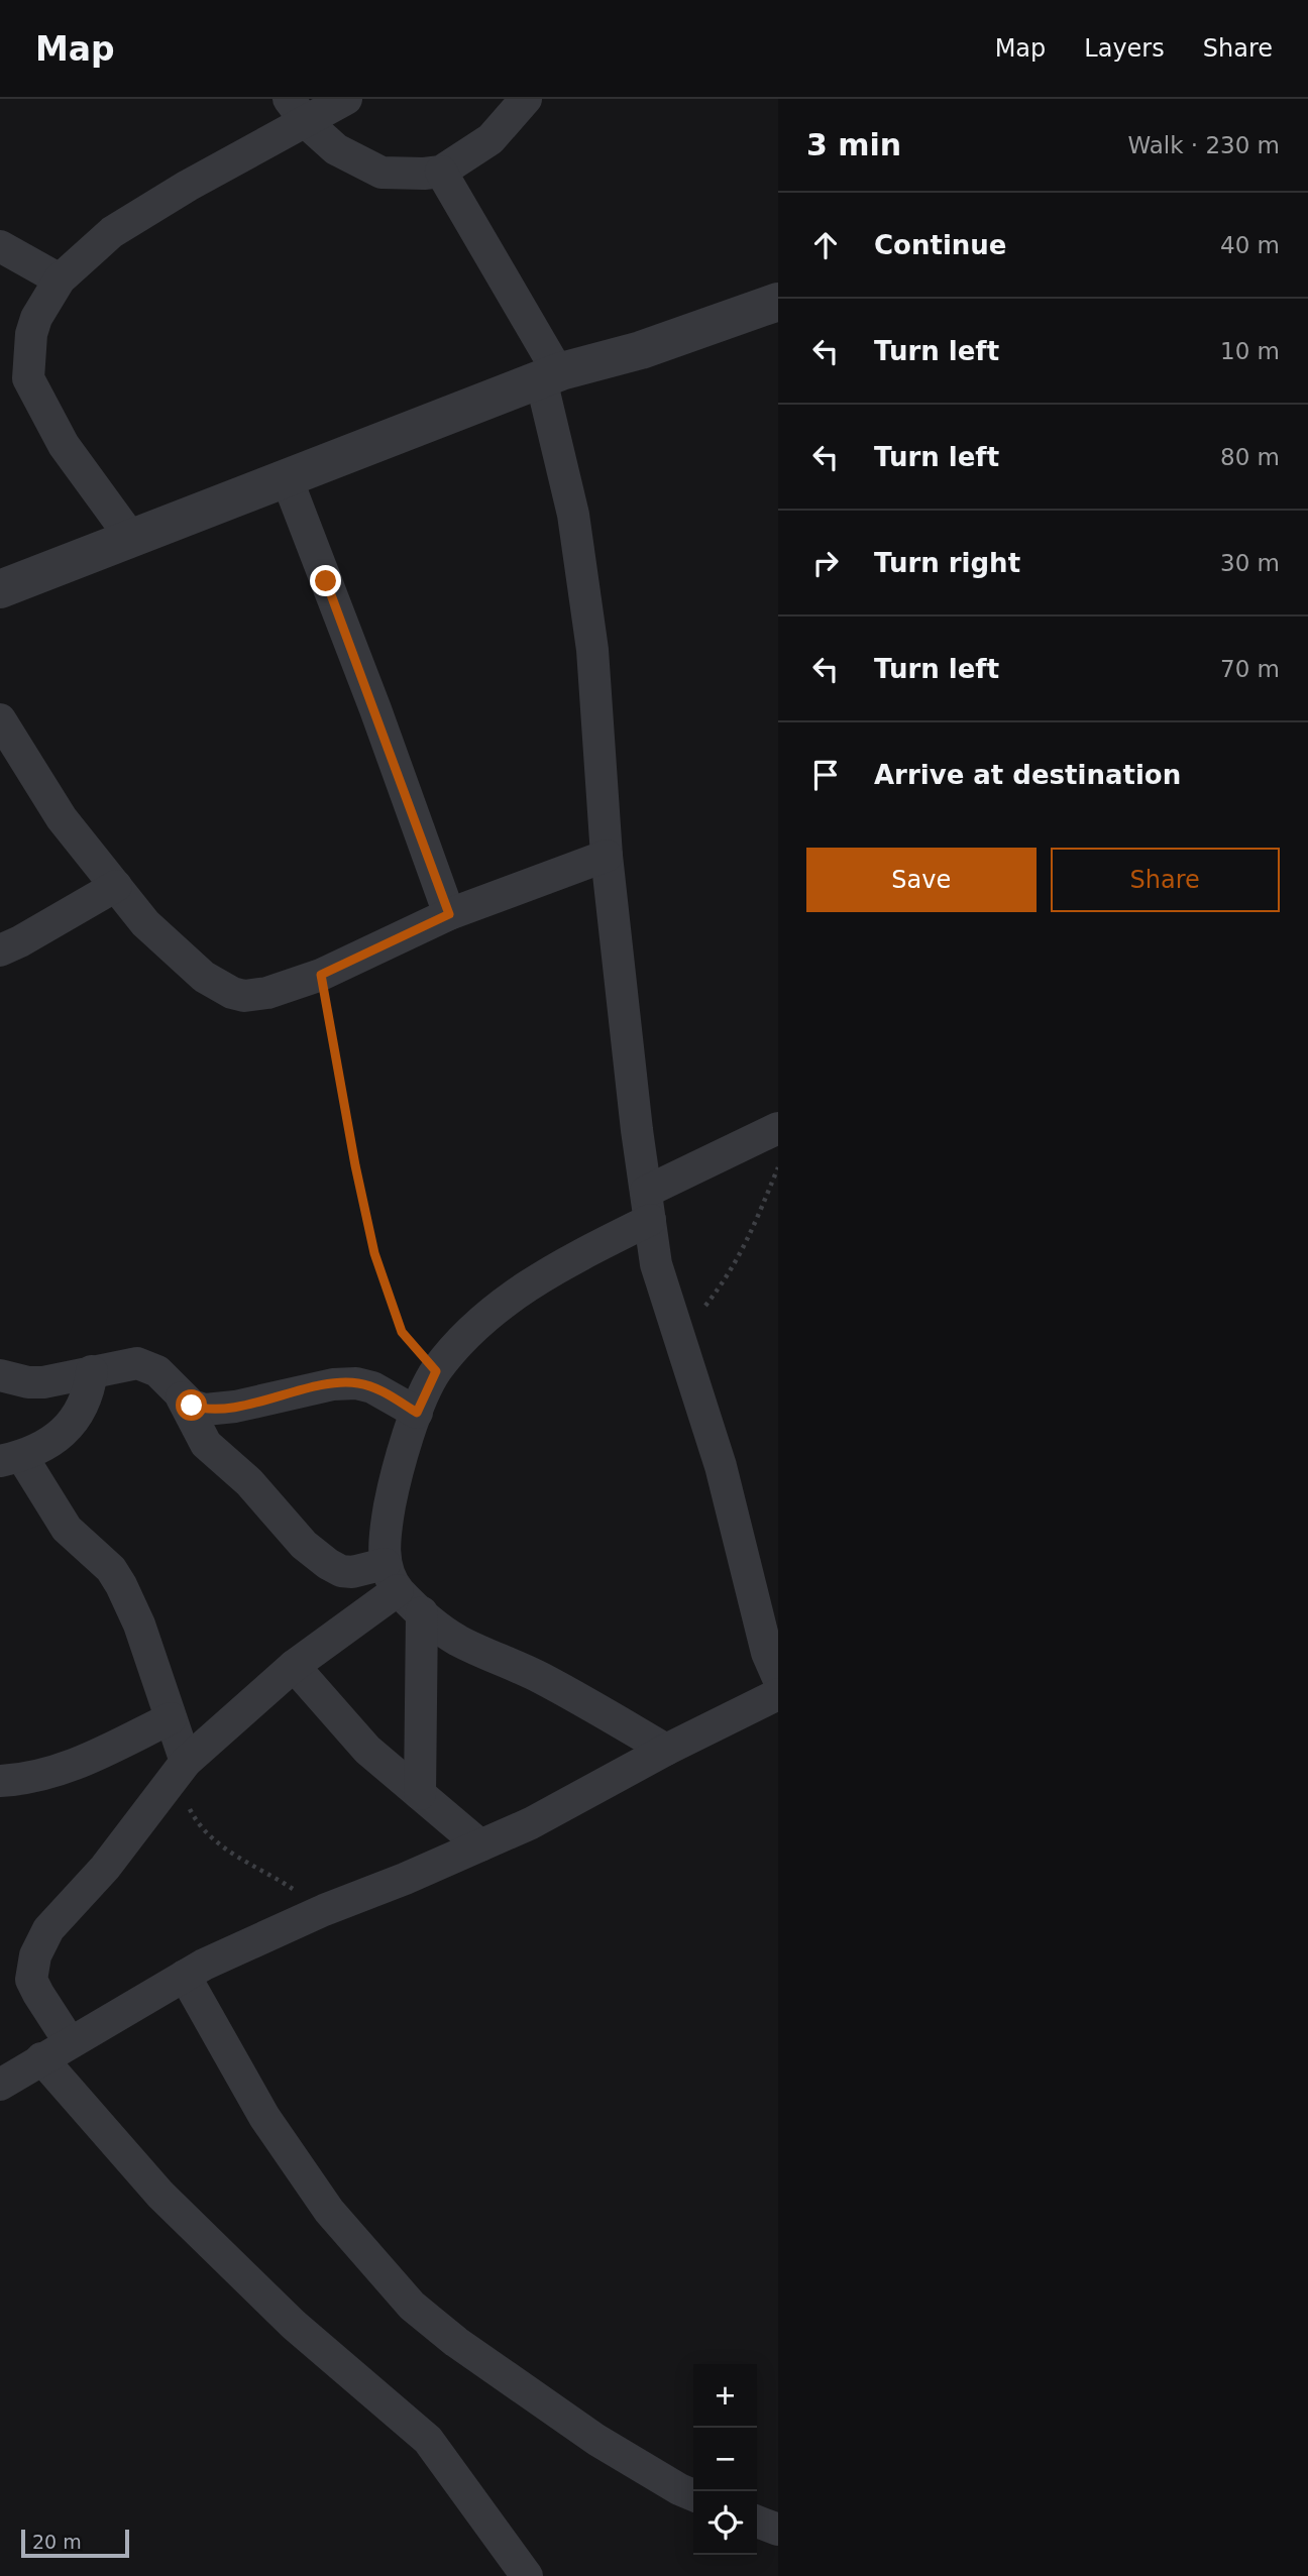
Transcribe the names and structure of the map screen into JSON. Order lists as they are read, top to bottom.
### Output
{
  "scale_bar": "20 m",
  "page": {
    "header": "Map",
    "nav": ["Map", "Layers", "Share"],
    "heading": ["3 min", "Walk · 230 m"],
    "list": [
      ["Continue", "40 m"],
      ["Turn left", "10 m"],
      ["Turn left", "80 m"],
      ["Turn right", "30 m"],
      ["Turn left", "70 m"],
      "Arrive at destination"
    ],
    "buttons": ["Save", "Share"],
    "map_buttons": ["+", "−"],
    "scale": "20 m"
  }
}
